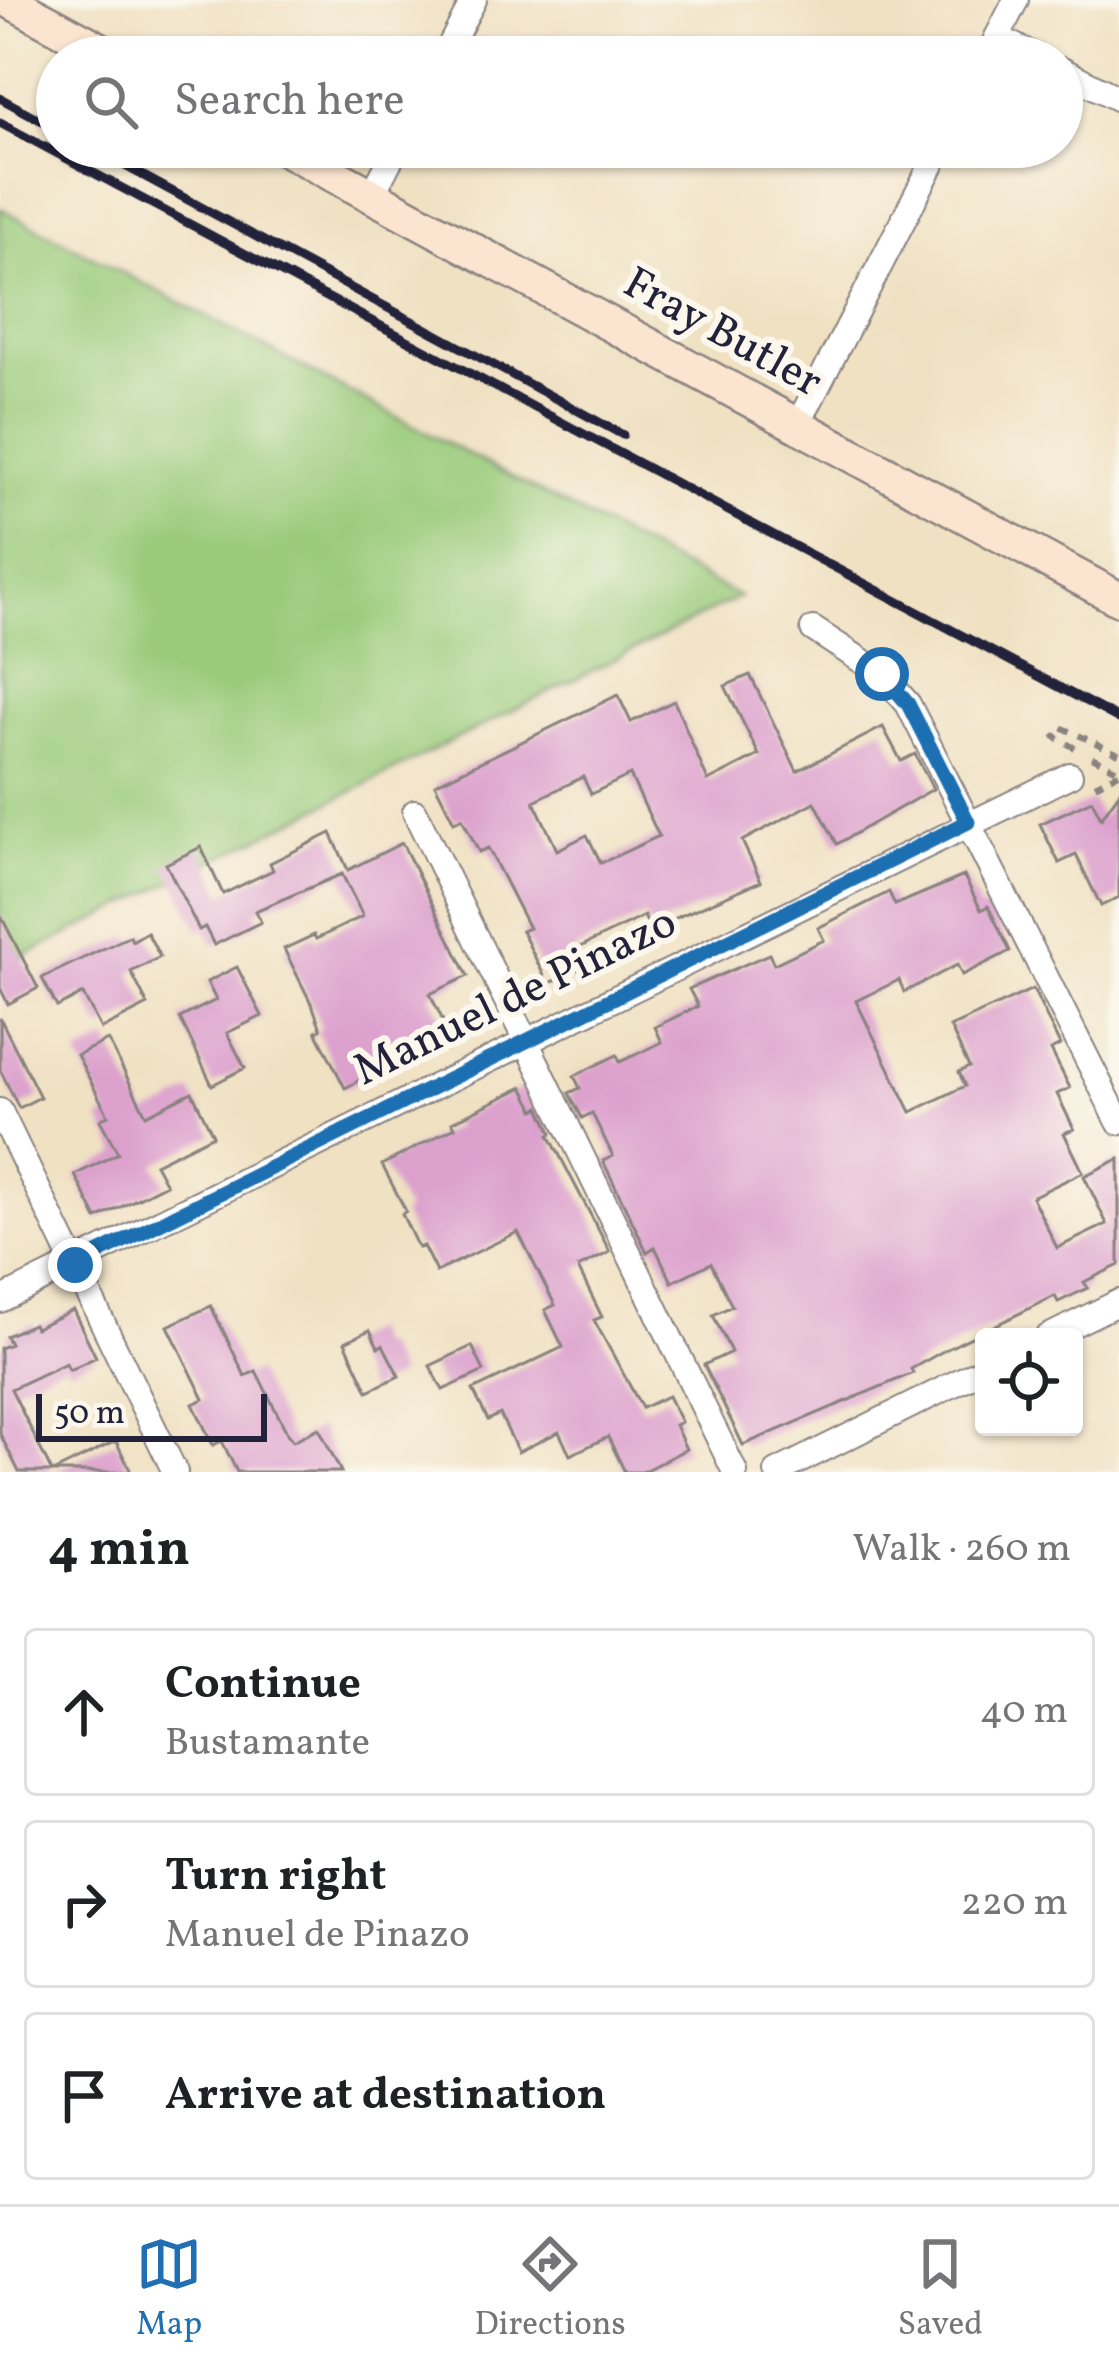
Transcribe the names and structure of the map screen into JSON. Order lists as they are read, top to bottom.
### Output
{
  "streets": {
    "street": ["Fray Butler", "Manuel de Pinazo"]
  },
  "scale_bar": "50 m",
  "page": {
    "search": "Search here",
    "scale": "50 m",
    "heading": ["4 min", "Walk · 260 m"],
    "list": [
      ["Continue", "Bustamante", "40 m"],
      ["Turn right", "Manuel de Pinazo", "220 m"],
      "Arrive at destination"
    ],
    "nav": ["Map", "Directions", "Saved"]
  }
}
